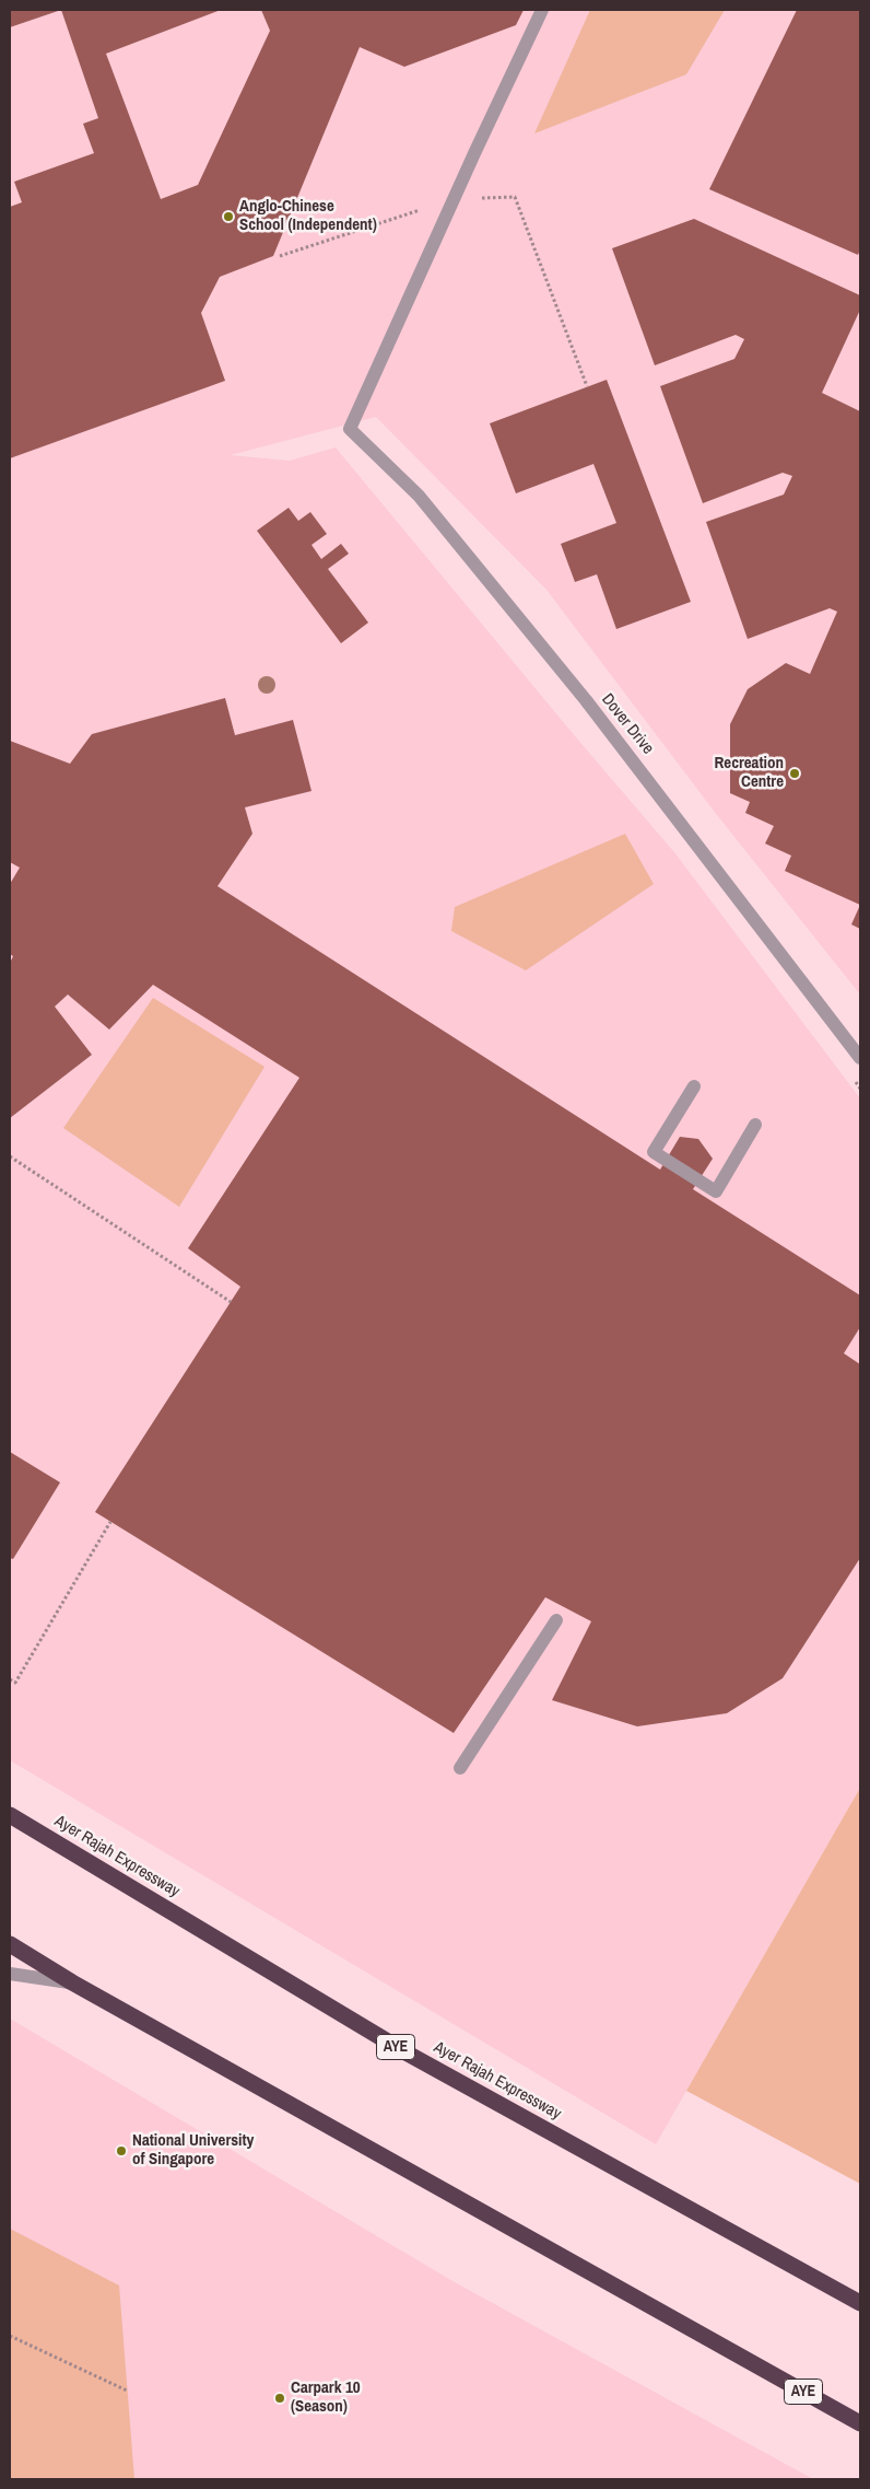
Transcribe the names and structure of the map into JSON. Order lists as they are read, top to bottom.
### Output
{
  "streets": {
    "highway": ["Ayer Rajah Expressway", "AYE"],
    "lane": ["Dover Drive"]
  },
  "places": [
    "Anglo-Chinese School (Independent)",
    "Recreation Centre",
    "National University of Singapore",
    "Carpark 10 (Season)"
  ]
}
